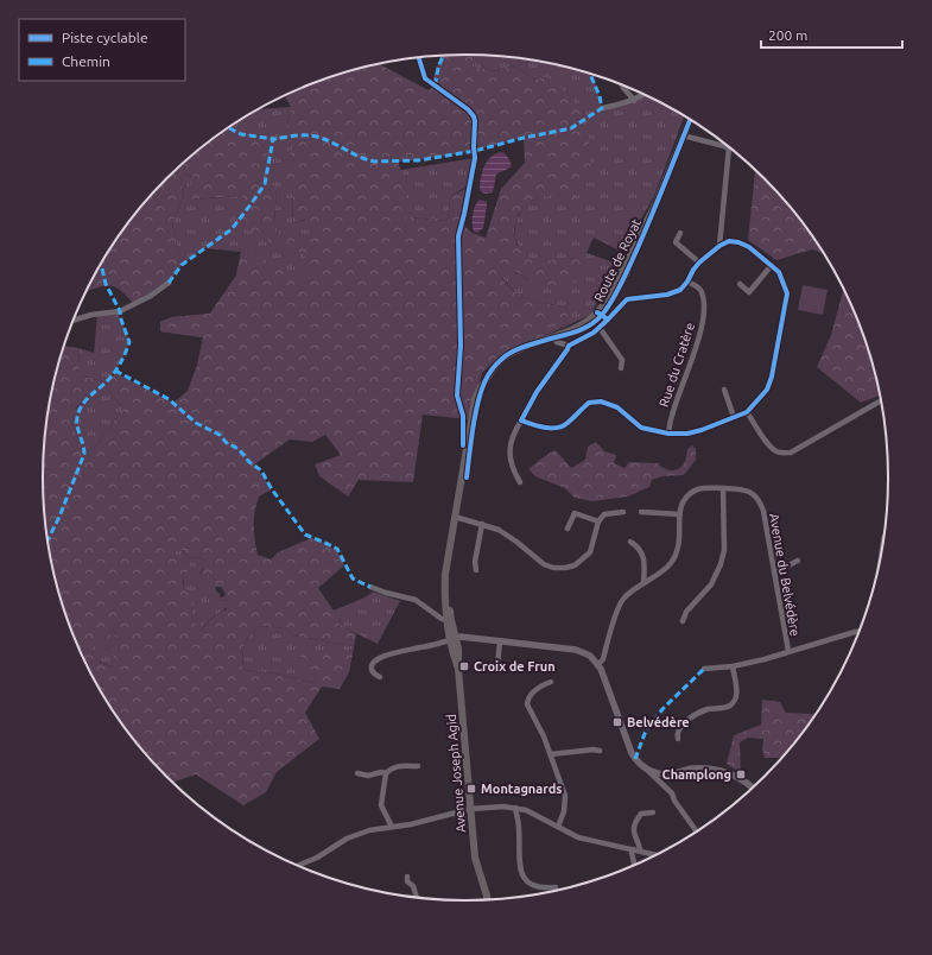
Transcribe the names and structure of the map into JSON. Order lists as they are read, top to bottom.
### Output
{
  "streets": {
    "main road": ["Route de Royat", "Avenue Joseph Agid"],
    "street": ["Rue du Cratère", "Avenue du Belvédère"]
  },
  "crossings": [
    ["Route de Royat", "Avenue Joseph Agid"]
  ],
  "places": {
    "transit": [
      "Croix de Frun",
      "Belvédère",
      "Champlong",
      "Montagnards"
    ]
  },
  "legend": ["Piste cyclable", "Chemin"],
  "scale_bar": "200 m"
}
